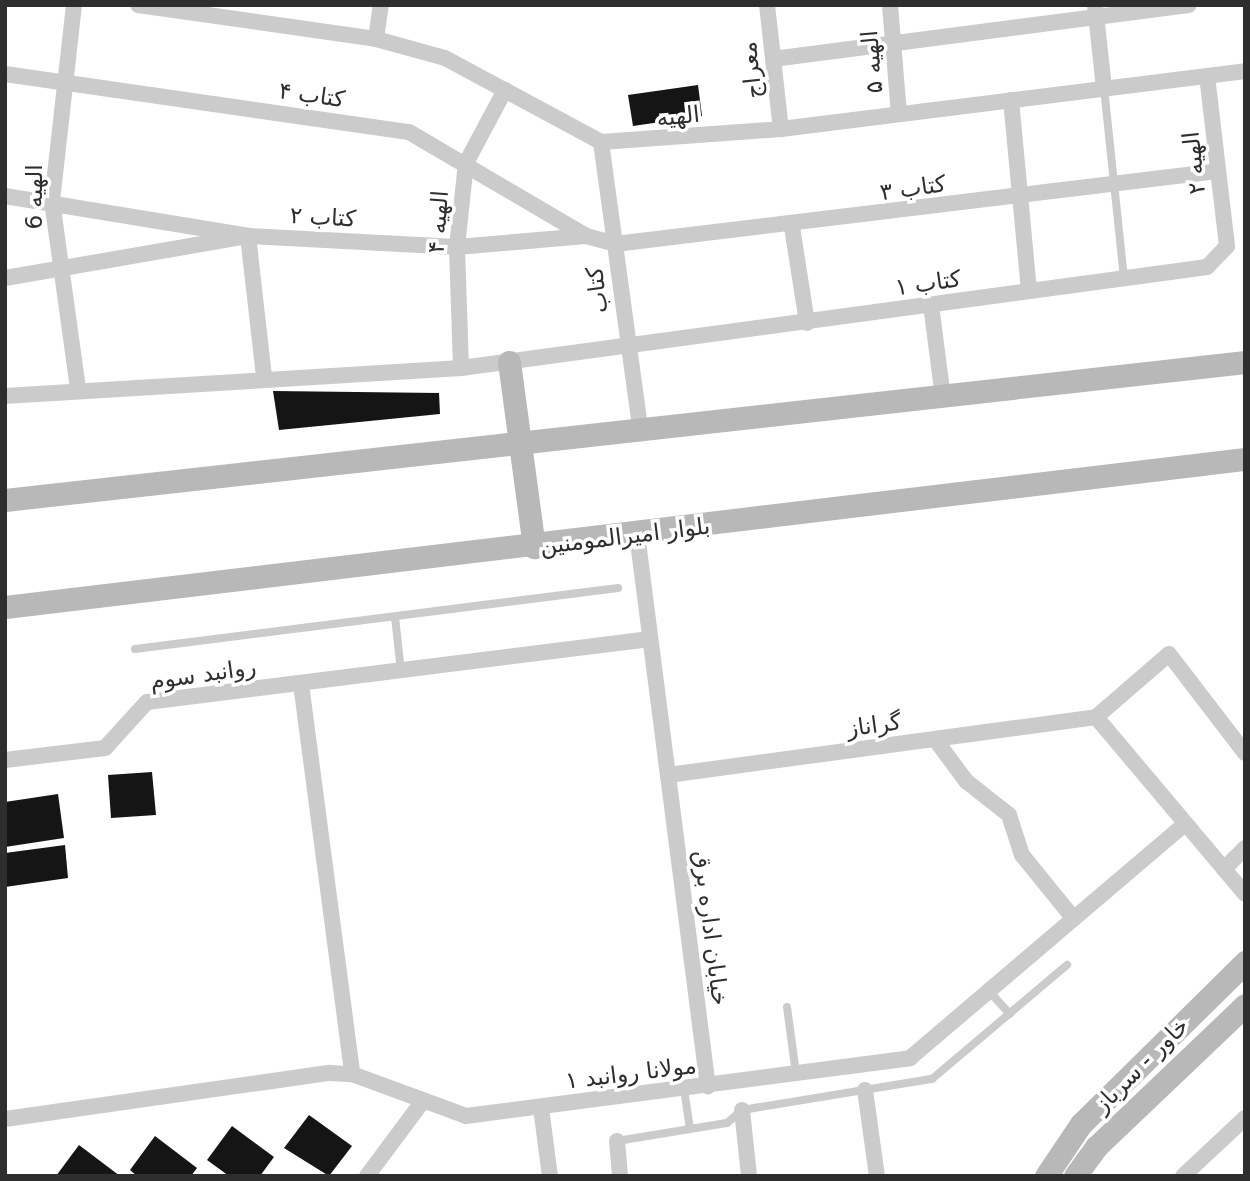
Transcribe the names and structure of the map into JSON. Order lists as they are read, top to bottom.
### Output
{
  "streets": {
    "street": [
      "الهیه ۵",
      "معراج",
      "کتاب ۴",
      "الهیه",
      "الهیه ۲",
      "کتاب ۳",
      "الهیه 6",
      "کتاب ۲",
      "الهیه ۴",
      "کتاب ۱",
      "کتاب",
      "بلوار امیرالمومنین",
      "روانبد سوم",
      "گراناز",
      "خیابان اداره برق",
      "خاور - سرباز",
      "مولانا روانبد ۱"
    ]
  },
  "crossings": [
    ["الهیه ۵", "الهیه"],
    ["معراج", "الهیه"],
    ["کتاب ۴", "الهیه 6"],
    ["کتاب ۴", "کتاب ۲"],
    ["کتاب ۴", "الهیه ۴"],
    ["الهیه", "الهیه ۲"],
    ["الهیه", "کتاب"],
    ["الهیه ۲", "کتاب ۳"],
    ["الهیه ۲", "کتاب ۱"],
    ["کتاب ۳", "کتاب"],
    ["الهیه 6", "کتاب ۲"],
    ["الهیه 6", "کتاب ۱"],
    ["کتاب ۲", "الهیه ۴"],
    ["الهیه ۴", "کتاب ۱"],
    ["کتاب ۱", "کتاب"],
    ["گراناز", "خیابان اداره برق"],
    ["خیابان اداره برق", "مولانا روانبد ۱"]
  ]
}
